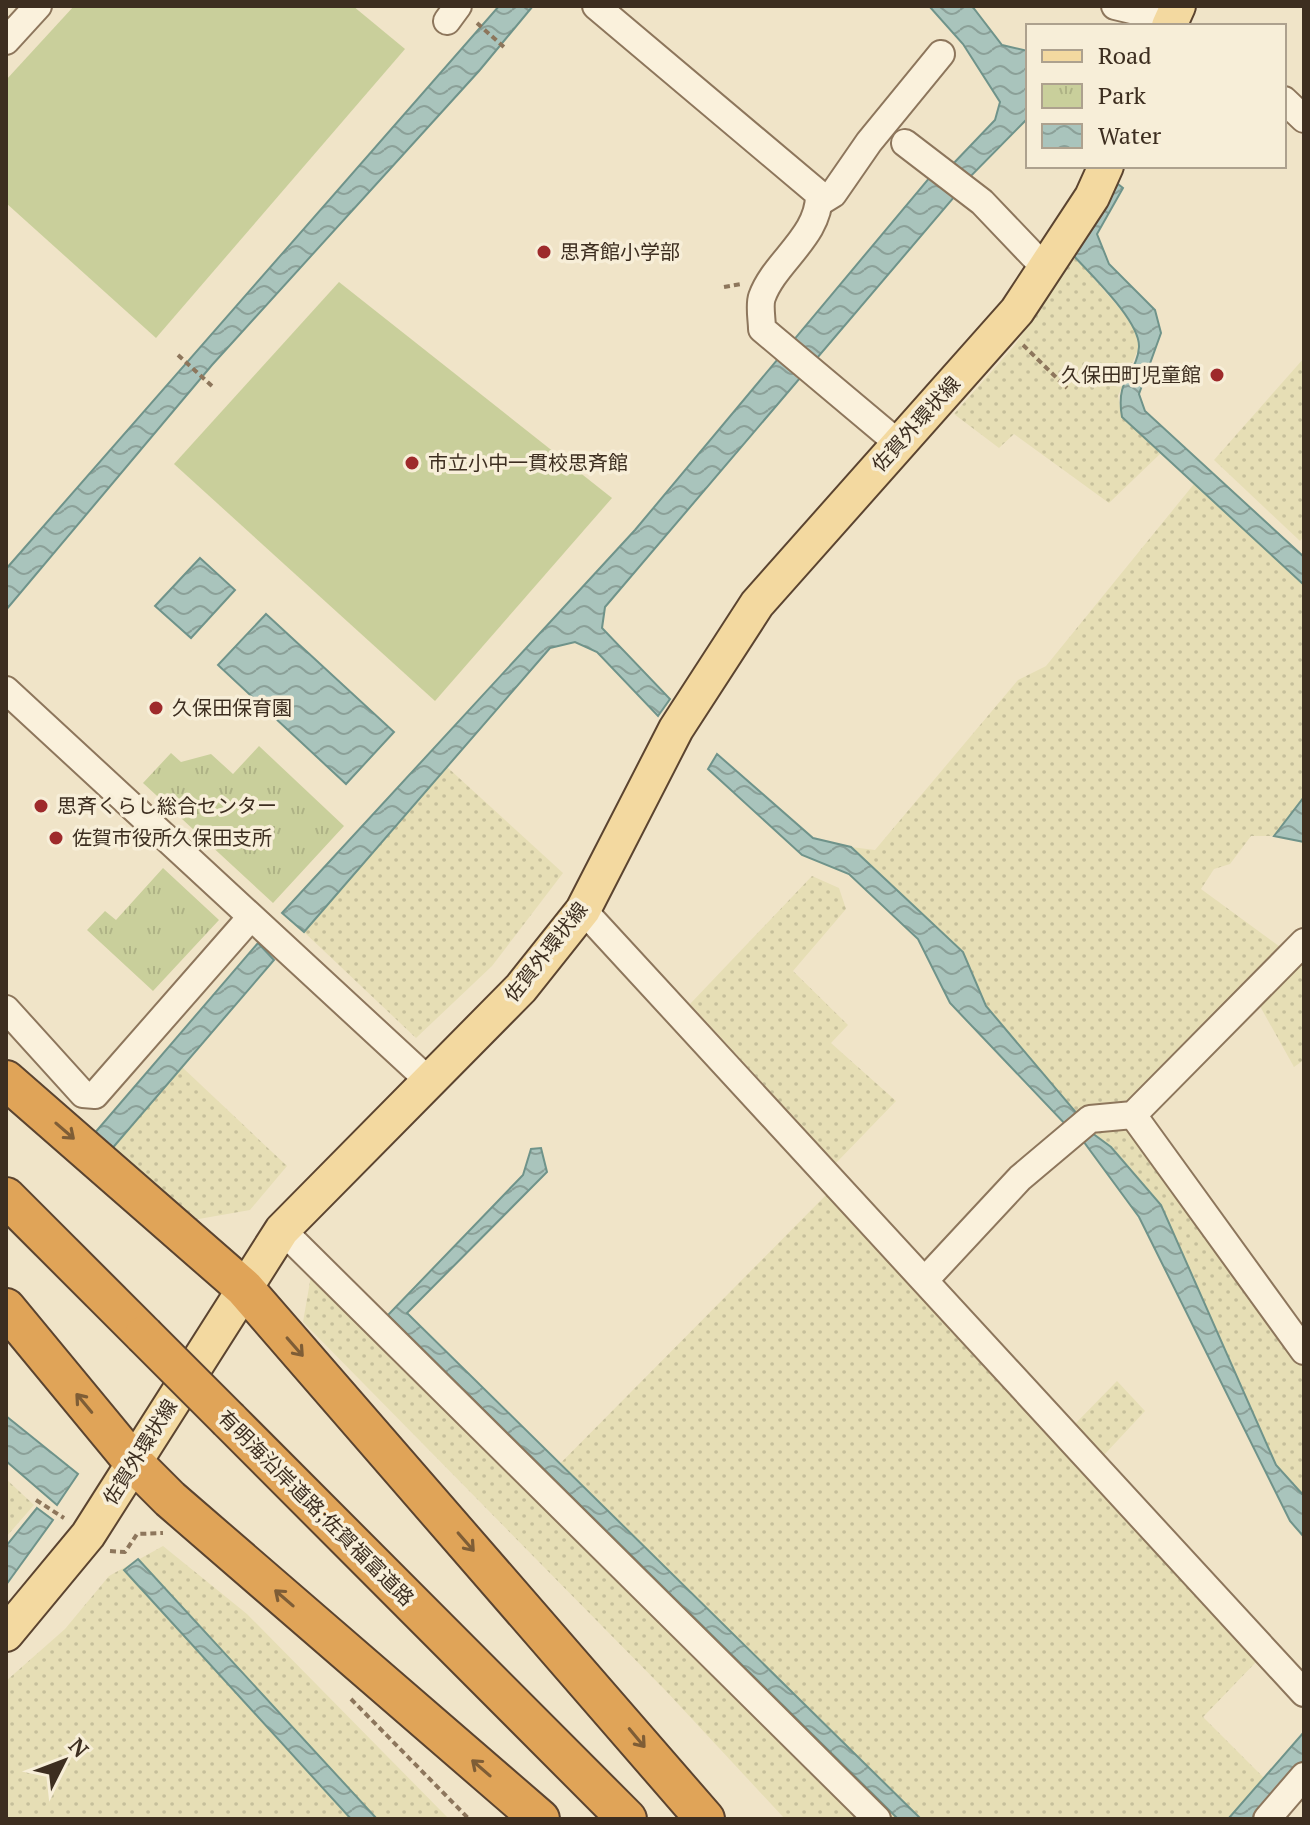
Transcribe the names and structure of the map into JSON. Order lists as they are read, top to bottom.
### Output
{
  "streets": {
    "highway": ["有明海沿岸道路;佐賀福富道路"],
    "main road": ["佐賀外環状線"]
  },
  "places": [
    "思斉館小学部",
    "久保田町児童館",
    "市立小中一貫校思斉館",
    "久保田保育園",
    "思斉くらし総合センター",
    "佐賀市役所久保田支所"
  ],
  "legend": ["Road", "Park", "Water"],
  "north": "top right"
}
